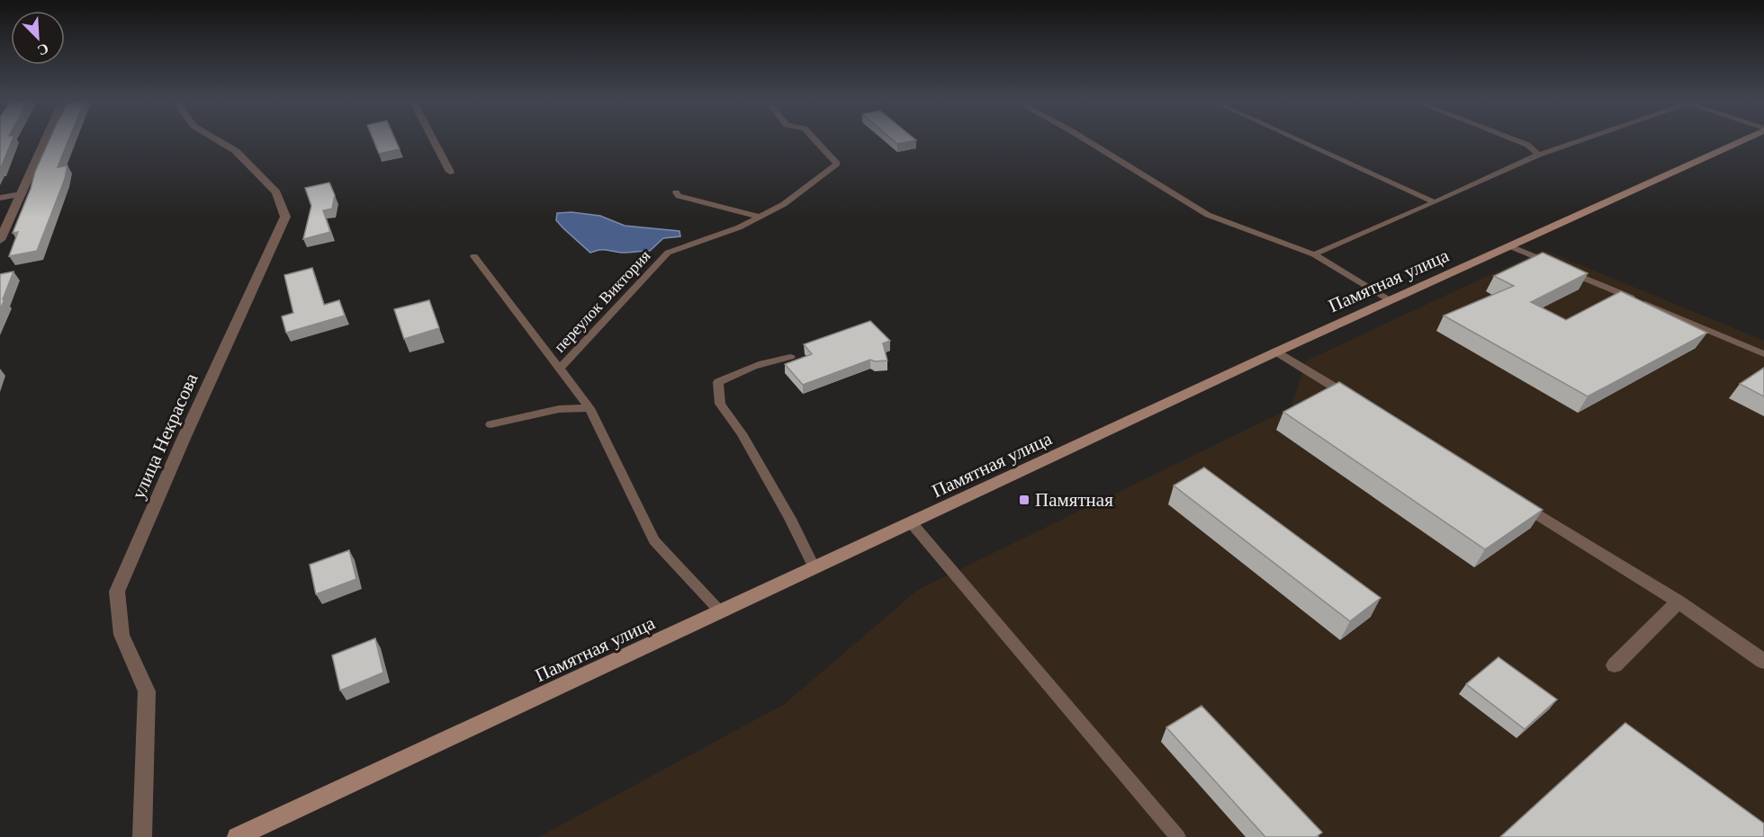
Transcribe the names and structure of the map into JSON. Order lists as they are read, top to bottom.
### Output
{
  "streets": {
    "street": ["Памятная улица", "улица Некрасова"],
    "lane": ["переулок Виктория"]
  },
  "places": {
    "transit": ["Памятная"]
  },
  "north": "bottom right"
}
